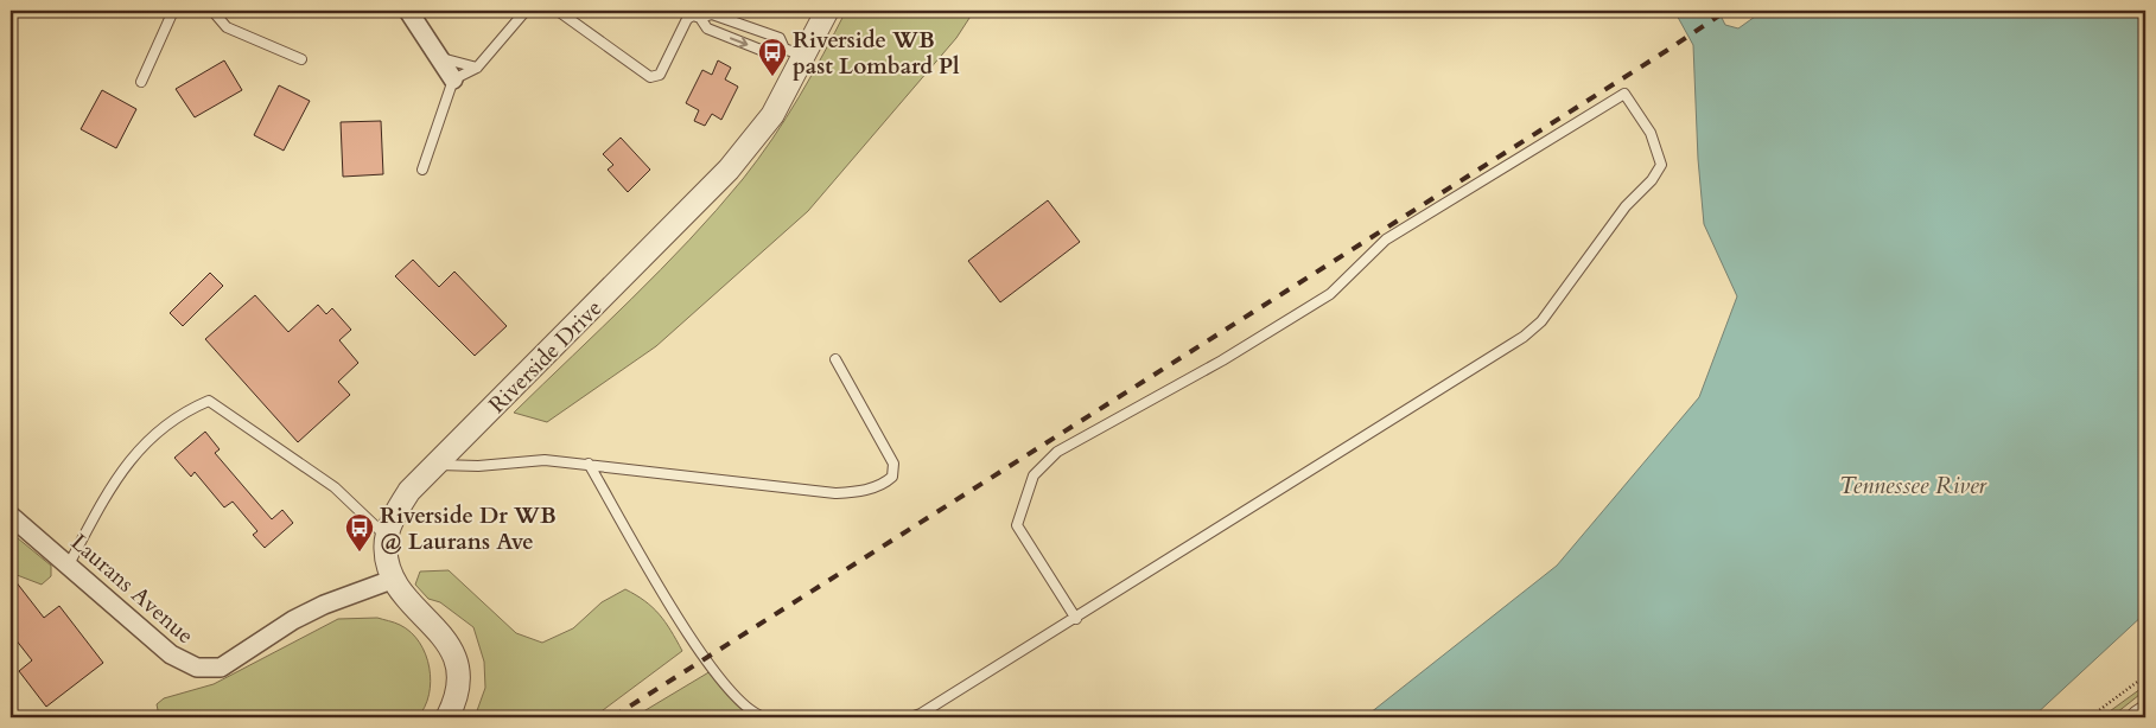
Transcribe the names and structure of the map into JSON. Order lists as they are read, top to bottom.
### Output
{
  "streets": {
    "street": ["Riverside Drive", "Laurans Avenue"]
  },
  "crossings": [
    ["Riverside Drive", "Laurans Avenue"]
  ],
  "water": ["Tennessee River"],
  "places": {
    "bus stop": ["Riverside WB past Lombard Pl", "Riverside Dr WB @ Laurans Ave"]
  }
}
